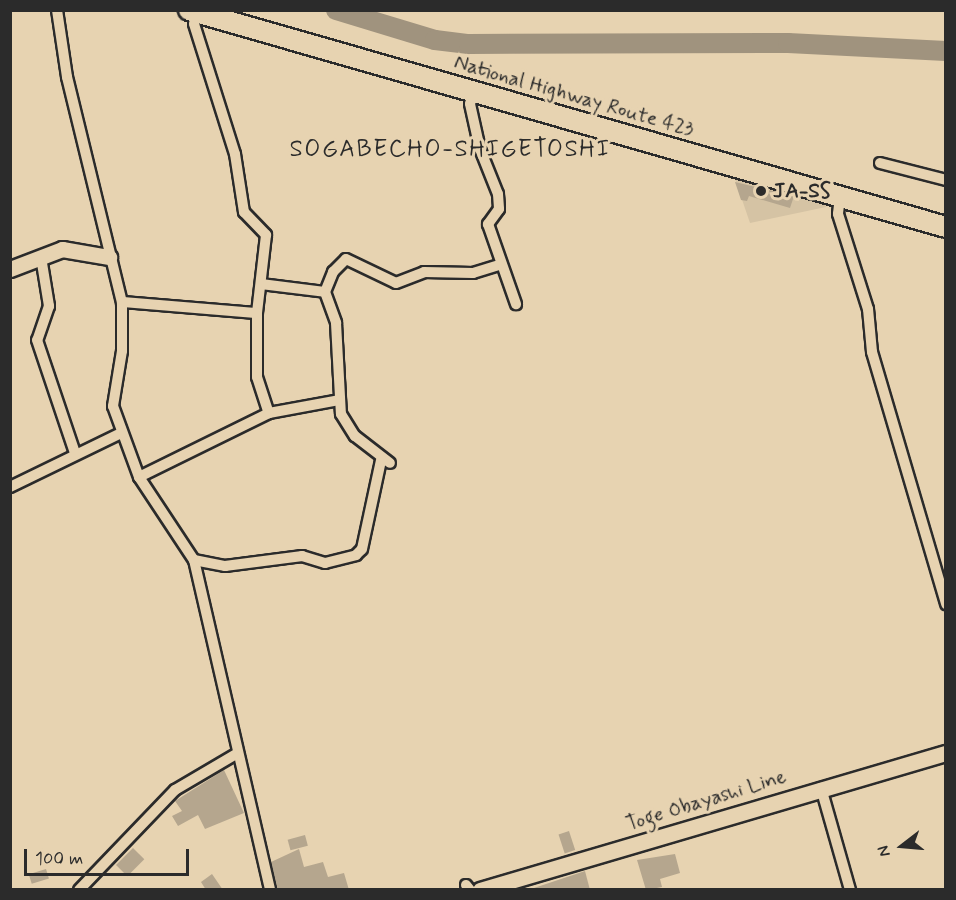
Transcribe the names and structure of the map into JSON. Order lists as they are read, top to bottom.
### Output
{
  "streets": {
    "highway": ["National Highway Route 423"],
    "main road": ["Toge Obayashi Line"]
  },
  "districts": ["SOGABECHO-SHIGETOSHI"],
  "places": ["JA-SS"],
  "scale_bar": "100 m",
  "north": "left"
}
